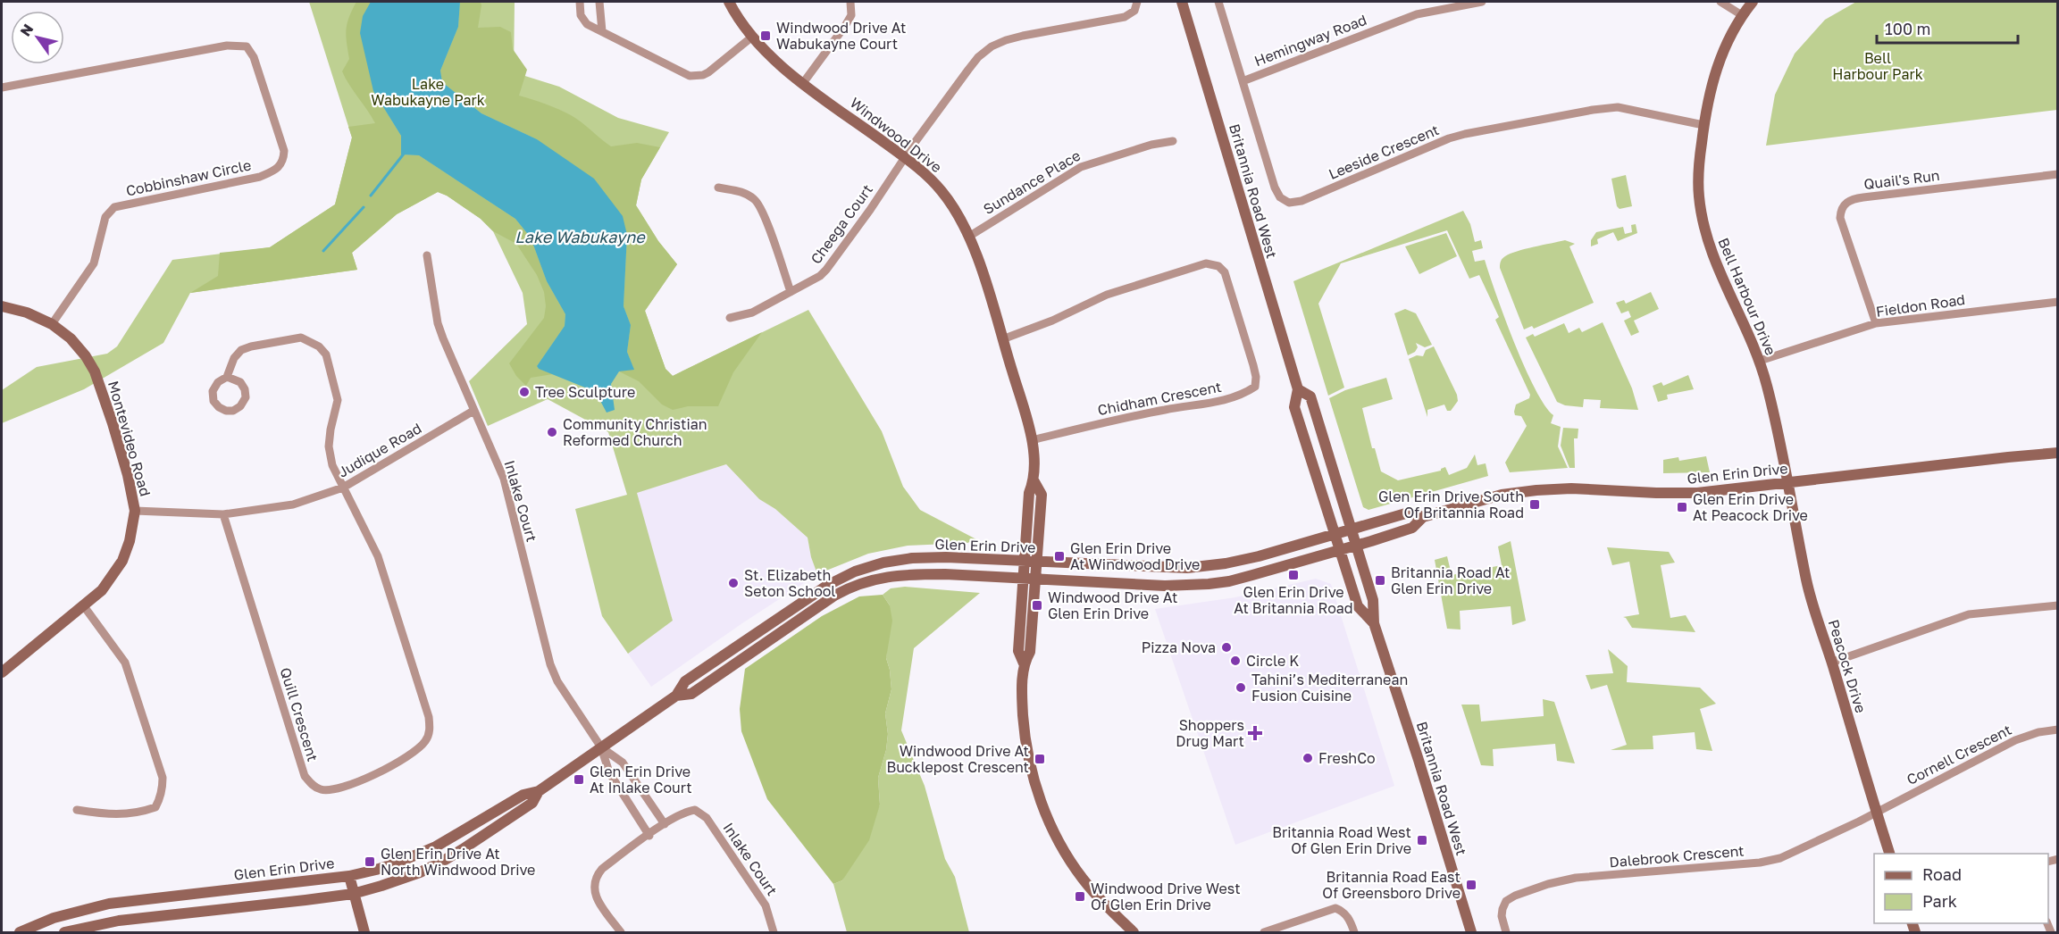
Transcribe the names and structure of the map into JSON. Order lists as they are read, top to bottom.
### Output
{
  "streets": {
    "street": [
      "Hemingway Road",
      "Windwood Drive",
      "Leeside Crescent",
      "Cobbinshaw Circle",
      "Quail's Run",
      "Sundance Place",
      "Britannia Road West",
      "Cheega Court",
      "Bell Harbour Drive",
      "Fieldon Road",
      "Chidham Crescent",
      "Montevideo Road",
      "Judique Road",
      "Glen Erin Drive",
      "Inlake Court",
      "Peacock Drive",
      "Quill Crescent",
      "Cornell Crescent",
      "Dalebrook Crescent"
    ]
  },
  "crossings": [
    ["Hemingway Road", "Leeside Crescent"],
    ["Windwood Drive", "Sundance Place"],
    ["Windwood Drive", "Cheega Court"],
    ["Windwood Drive", "Chidham Crescent"],
    ["Windwood Drive", "Glen Erin Drive"],
    ["Leeside Crescent", "Bell Harbour Drive"],
    ["Cobbinshaw Circle", "Montevideo Road"],
    ["Quail's Run", "Fieldon Road"],
    ["Britannia Road West", "Glen Erin Drive"],
    ["Bell Harbour Drive", "Fieldon Road"],
    ["Bell Harbour Drive", "Glen Erin Drive"],
    ["Bell Harbour Drive", "Peacock Drive"],
    ["Montevideo Road", "Judique Road"],
    ["Judique Road", "Inlake Court"],
    ["Judique Road", "Quill Crescent"],
    ["Glen Erin Drive", "Inlake Court"],
    ["Glen Erin Drive", "Peacock Drive"],
    ["Peacock Drive", "Cornell Crescent"],
    ["Peacock Drive", "Dalebrook Crescent"],
    ["Cornell Crescent", "Dalebrook Crescent"]
  ],
  "water": ["Lake Wabukayne"],
  "parks": ["Bell Harbour Park", "Lake Wabukayne Park"],
  "places": {
    "transit": [
      "Windwood Drive At Wabukayne Court",
      "Glen Erin Drive South Of Britannia Road",
      "Glen Erin Drive At Peacock Drive",
      "Glen Erin Drive At Windwood Drive",
      "Glen Erin Drive At Britannia Road",
      "Britannia Road At Glen Erin Drive",
      "Windwood Drive At Glen Erin Drive",
      "Windwood Drive At Bucklepost Crescent",
      "Glen Erin Drive At Inlake Court",
      "Britannia Road West Of Glen Erin Drive",
      "Glen Erin Drive At North Windwood Drive",
      "Britannia Road East Of Greensboro Drive",
      "Windwood Drive West Of Glen Erin Drive"
    ],
    "other": [
      "Tree Sculpture",
      "Community Christian Reformed Church",
      "St. Elizabeth Seton School",
      "Pizza Nova",
      "Circle K",
      "Tahini’s Mediterranean Fusion Cuisine",
      "FreshCo"
    ],
    "health": ["Shoppers Drug Mart"]
  },
  "legend": ["Road", "Park"],
  "scale_bar": "100 m",
  "north": "top left"
}
